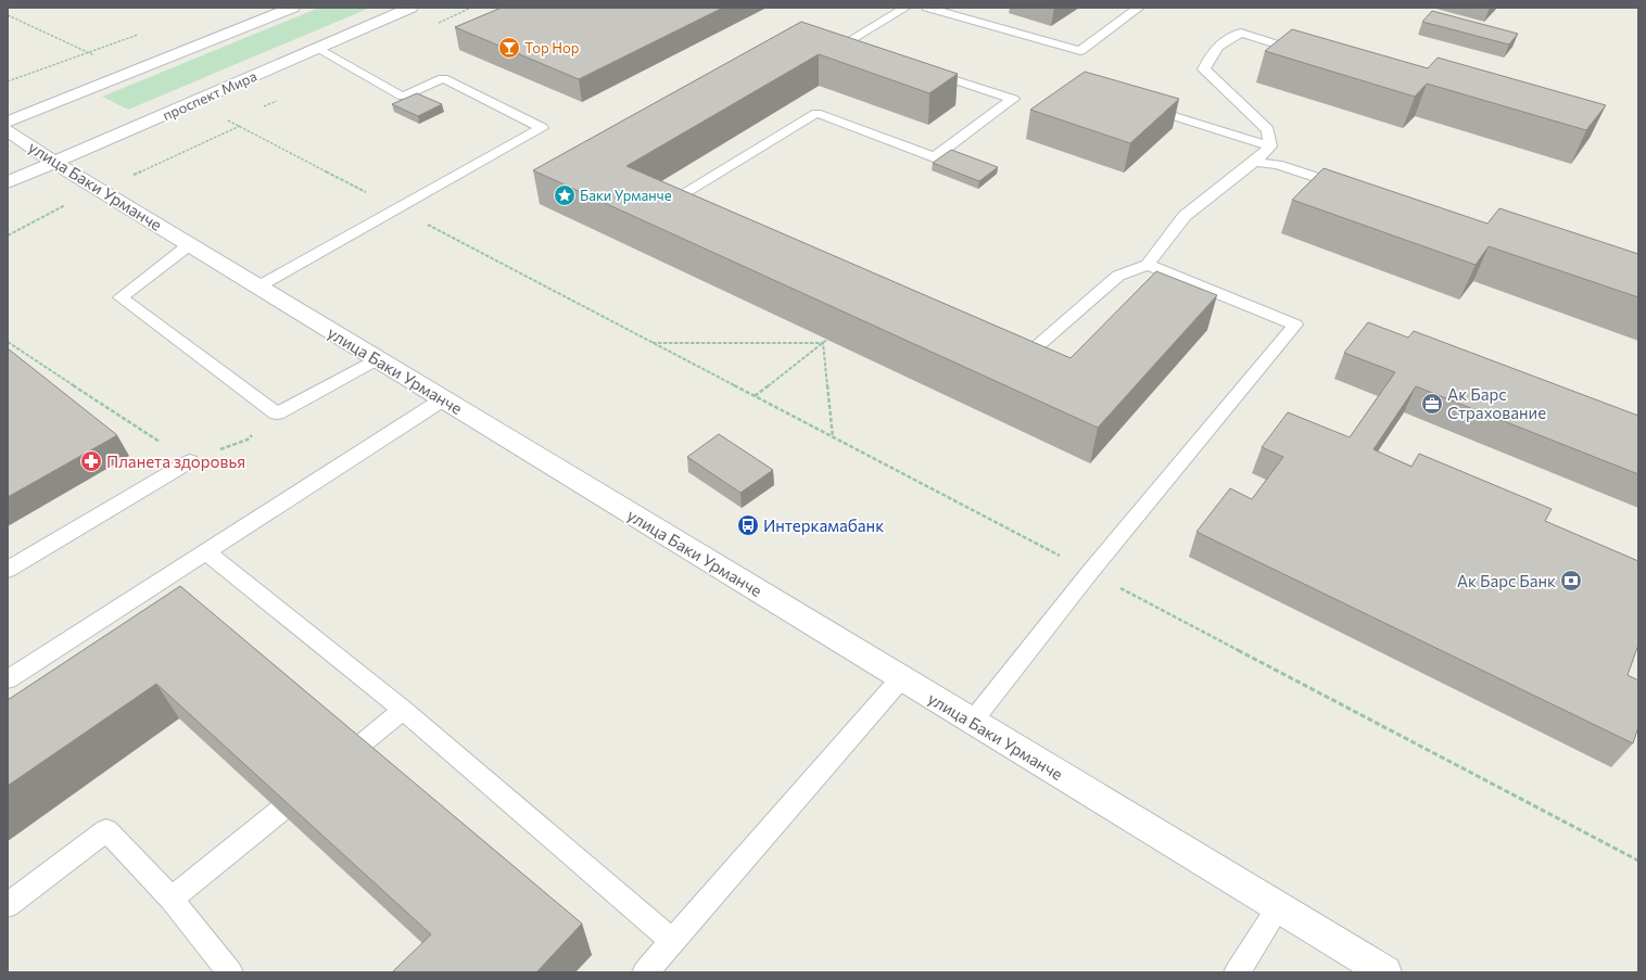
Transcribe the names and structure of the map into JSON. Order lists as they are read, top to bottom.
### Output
{
  "streets": {
    "street": ["проспект Мира", "улица Баки Урманче"]
  },
  "crossings": [
    ["проспект Мира", "улица Баки Урманче"]
  ],
  "places": {
    "bar": ["Top Hop"],
    "place": ["Баки Урманче"],
    "office": ["Ак Барс Страхование"],
    "pharmacy": ["Планета здоровья"],
    "bus stop": ["Интеркамабанк"],
    "bank": ["Ак Барс Банк"]
  }
}
